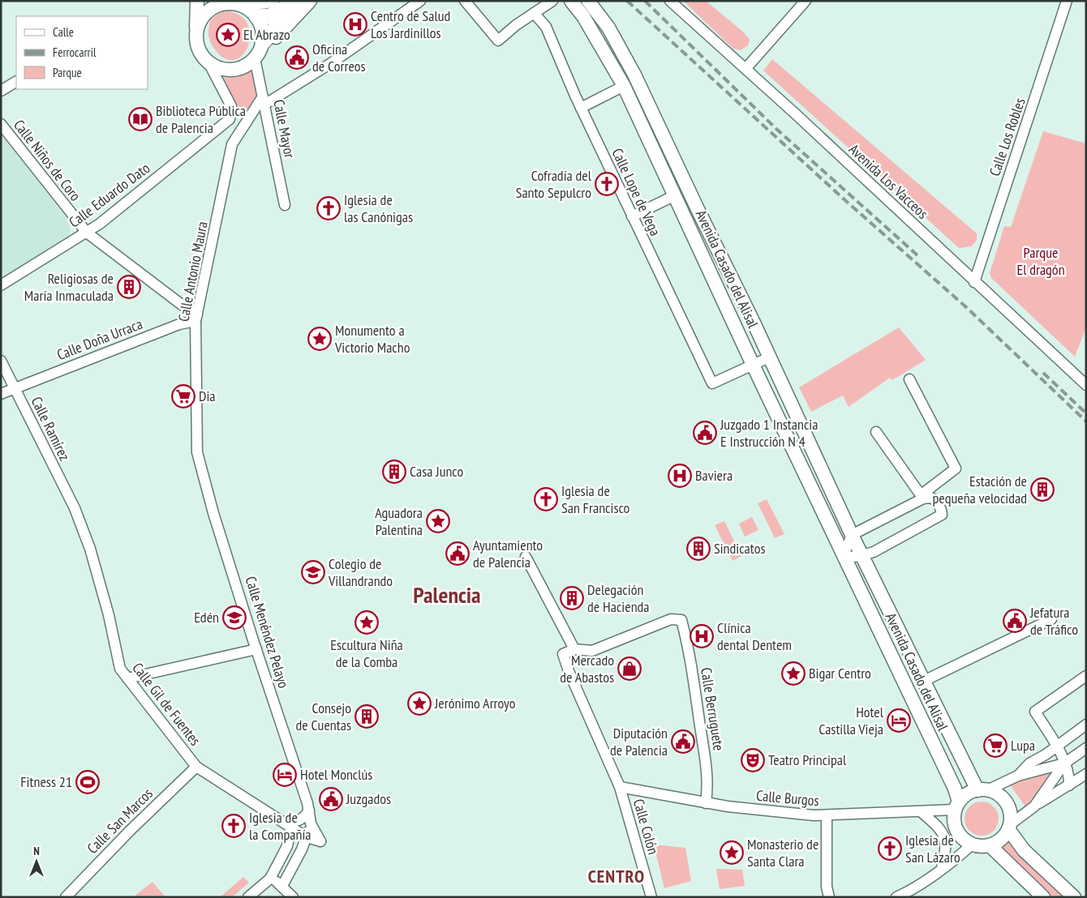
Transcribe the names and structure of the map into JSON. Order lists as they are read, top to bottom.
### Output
{
  "streets": {
    "main road": ["Avenida Casado del Alisal"],
    "street": [
      "Calle Mayor",
      "Calle Los Robles",
      "Calle Niños de Coro",
      "Avenida Los Vacceos",
      "Calle Lope de Vega",
      "Calle Eduardo Dato",
      "Calle Antonio Maura",
      "Calle Doña Urraca",
      "Calle Ramírez",
      "Calle Menéndez Pelayo",
      "Calle Gil de Fuentes",
      "Calle Berruguete",
      "Calle Burgos",
      "Calle San Marcos",
      "Calle Colón"
    ]
  },
  "crossings": [
    ["Calle Mayor", "Calle Eduardo Dato"],
    ["Calle Mayor", "Calle Antonio Maura"],
    ["Calle Los Robles", "Avenida Los Vacceos"],
    ["Calle Niños de Coro", "Calle Eduardo Dato"],
    ["Calle Niños de Coro", "Calle Antonio Maura"],
    ["Calle Niños de Coro", "Calle Doña Urraca"],
    ["Calle Lope de Vega", "Avenida Casado del Alisal"],
    ["Avenida Casado del Alisal", "Calle Burgos"],
    ["Calle Antonio Maura", "Calle Doña Urraca"],
    ["Calle Antonio Maura", "Calle Menéndez Pelayo"],
    ["Calle Doña Urraca", "Calle Ramírez"],
    ["Calle Ramírez", "Calle Gil de Fuentes"],
    ["Calle Menéndez Pelayo", "Calle Gil de Fuentes"],
    ["Calle Gil de Fuentes", "Calle San Marcos"],
    ["Calle Berruguete", "Calle Burgos"],
    ["Calle Berruguete", "Calle Colón"],
    ["Calle Burgos", "Calle Colón"]
  ],
  "districts": ["Palencia", "CENTRO"],
  "parks": ["Parque El dragón"],
  "places": {
    "hospital": ["Centro de Salud Los Jardinillos", "Baviera", "Clínica dental Dentem"],
    "place": [
      "El Abrazo",
      "Monumento a Victorio Macho",
      "Aguadora Palentina",
      "Escultura Niña de la Comba",
      "Bigar Centro",
      "Jerónimo Arroyo",
      "Monasterio de Santa Clara"
    ],
    "public building": [
      "Oficina de Correos",
      "Juzgado 1 Instancia E Instrucción N 4",
      "Ayuntamiento de Palencia",
      "Jefatura de Tráfico",
      "Diputación de Palencia",
      "Juzgados"
    ],
    "library": ["Biblioteca Pública de Palencia"],
    "church": [
      "Cofradía del Santo Sepulcro",
      "Iglesia de las Canónigas",
      "Iglesia de San Francisco",
      "Iglesia de la Compañía",
      "Iglesia de San Lázaro"
    ],
    "building": [
      "Religiosas de María Inmaculada",
      "Casa Junco",
      "Estación de pequeña velocidad",
      "Sindicatos",
      "Delegación de Hacienda",
      "Consejo de Cuentas"
    ],
    "supermarket": ["Dia", "Lupa"],
    "school or university": ["Colegio de Villandrando", "Edén"],
    "shop": ["Mercado de Abastos"],
    "hotel": ["Hotel Castilla Vieja", "Hotel Monclús"],
    "theatre": ["Teatro Principal"],
    "sports": ["Fitness 21"]
  },
  "legend": ["Calle", "Ferrocarril", "Parque"],
  "north": "top"
}
